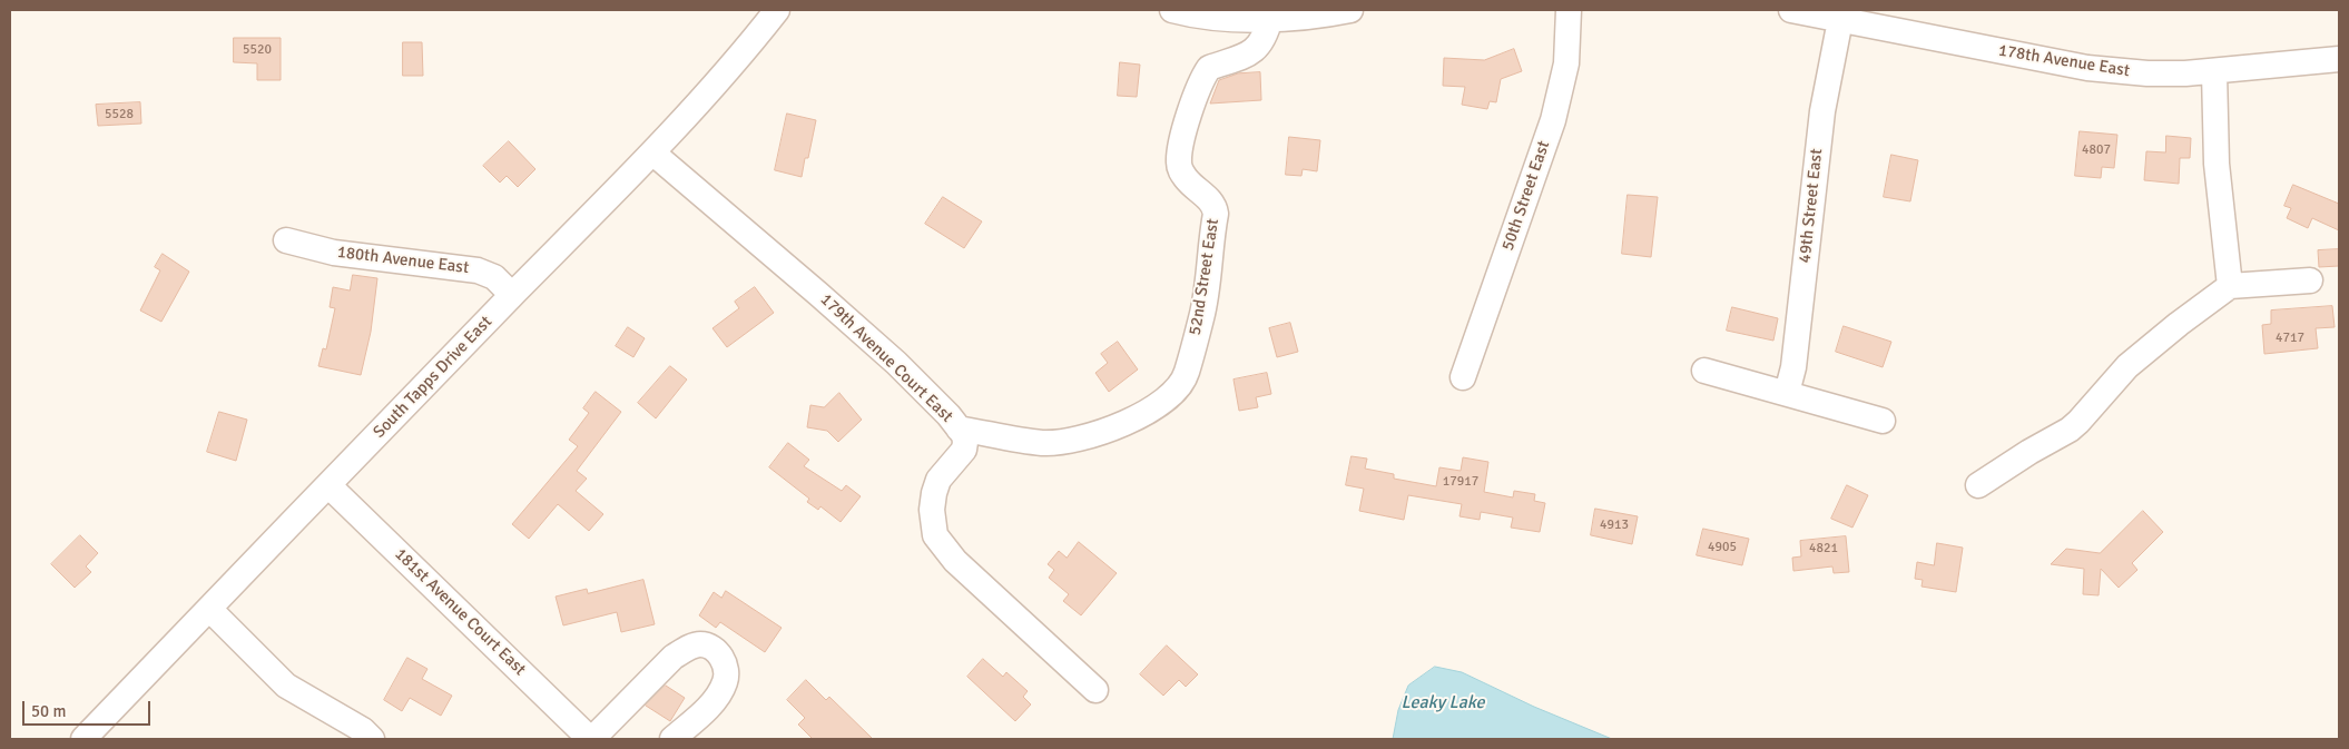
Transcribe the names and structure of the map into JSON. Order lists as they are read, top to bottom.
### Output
{
  "streets": {
    "street": [
      "178th Avenue East",
      "50th Street East",
      "49th Street East",
      "180th Avenue East",
      "52nd Street East",
      "179th Avenue Court East",
      "South Tapps Drive East",
      "181st Avenue Court East"
    ]
  },
  "crossings": [
    ["178th Avenue East", "49th Street East"],
    ["180th Avenue East", "South Tapps Drive East"],
    ["52nd Street East", "179th Avenue Court East"],
    ["179th Avenue Court East", "South Tapps Drive East"],
    ["South Tapps Drive East", "181st Avenue Court East"]
  ],
  "water": ["Leaky Lake"],
  "house_numbers": [
    "5520",
    "5528",
    "4807",
    "4717",
    "17917",
    "4913",
    "4905",
    "4821"
  ],
  "scale_bar": "50 m"
}
